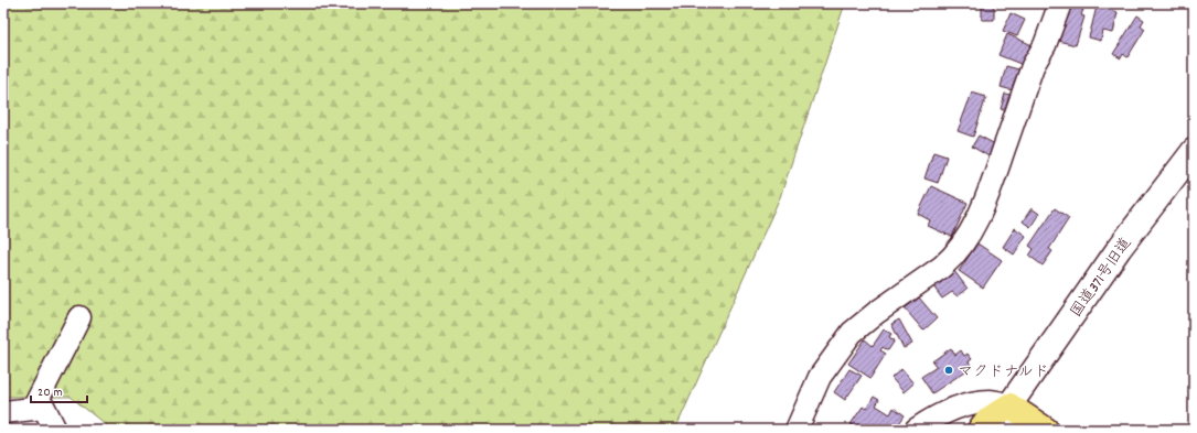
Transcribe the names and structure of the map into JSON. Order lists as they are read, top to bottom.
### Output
{
  "streets": {
    "street": ["国道371号旧道"]
  },
  "places": ["マクドナルド"],
  "scale_bar": "20 m"
}
